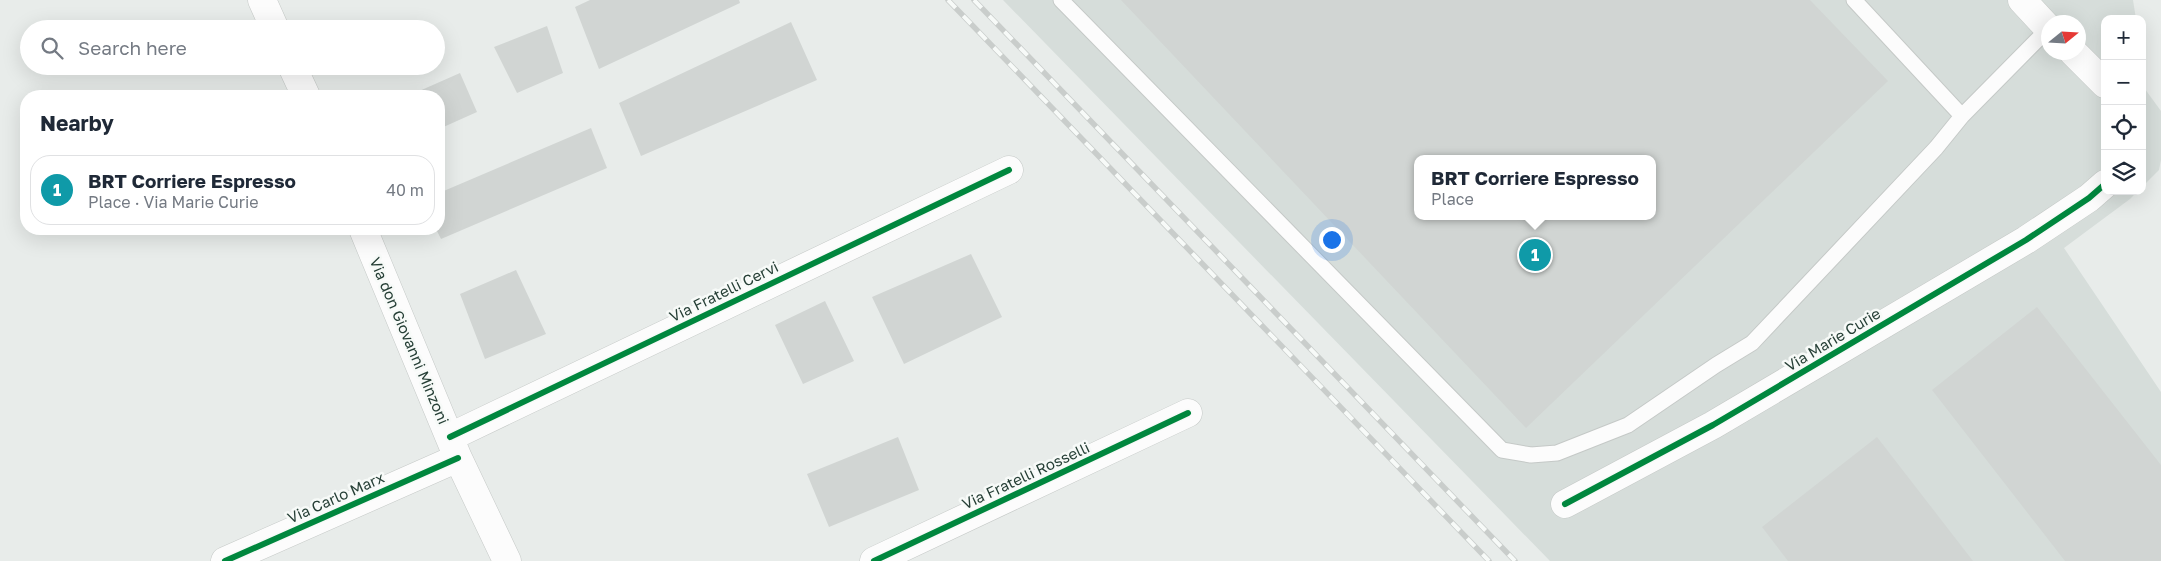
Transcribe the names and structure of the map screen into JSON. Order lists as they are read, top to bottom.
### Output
{
  "streets": {
    "street": [
      "Via Fratelli Cervi",
      "Via Marie Curie",
      "Via don Giovanni Minzoni",
      "Via Fratelli Rosselli",
      "Via Carlo Marx"
    ]
  },
  "crossings": [
    ["Via Fratelli Cervi", "Via don Giovanni Minzoni"],
    ["Via Fratelli Cervi", "Via Carlo Marx"],
    ["Via don Giovanni Minzoni", "Via Carlo Marx"]
  ],
  "north": "right",
  "page": {
    "map_buttons": ["+", "−"],
    "search": "Search here",
    "heading": "Nearby",
    "popup": ["BRT Corriere Espresso", "Place"],
    "list": [
      {
        "mark": "1",
        "name": "BRT Corriere Espresso",
        "note": "Place · Via Marie Curie",
        "value": "40 m"
      }
    ],
    "pins": "1"
  }
}
